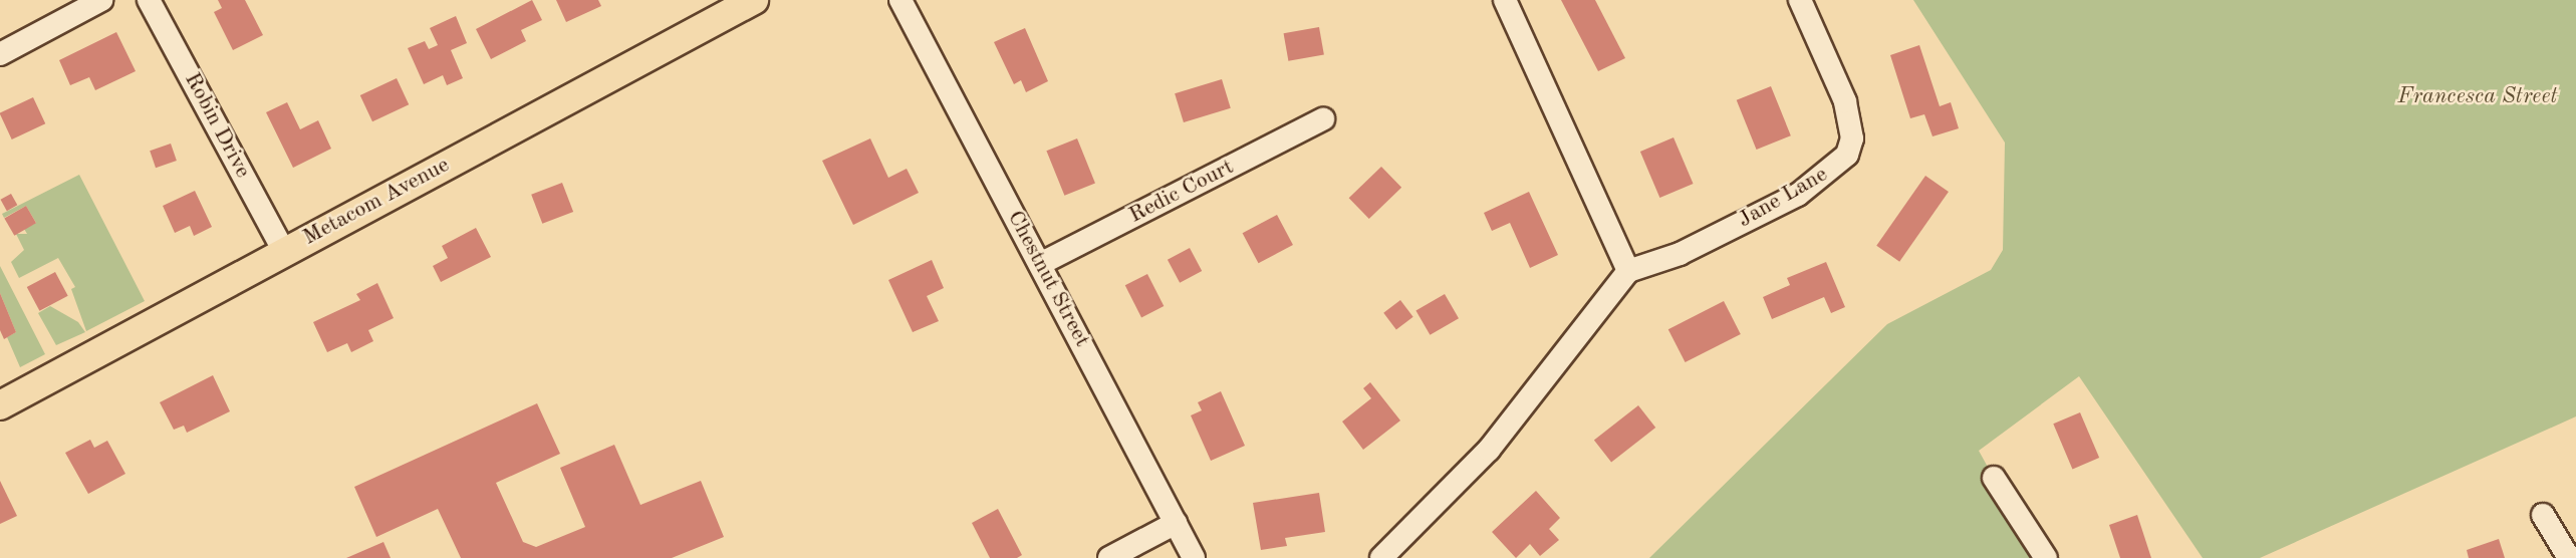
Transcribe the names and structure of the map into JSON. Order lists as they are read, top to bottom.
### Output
{
  "streets": {
    "main road": ["Metacom Avenue"],
    "street": [
      "Robin Drive",
      "Redic Court",
      "Jane Lane",
      "Chestnut Street"
    ]
  },
  "crossings": [
    ["Robin Drive", "Metacom Avenue"],
    ["Redic Court", "Chestnut Street"]
  ],
  "parks": ["Francesca Street"]
}
